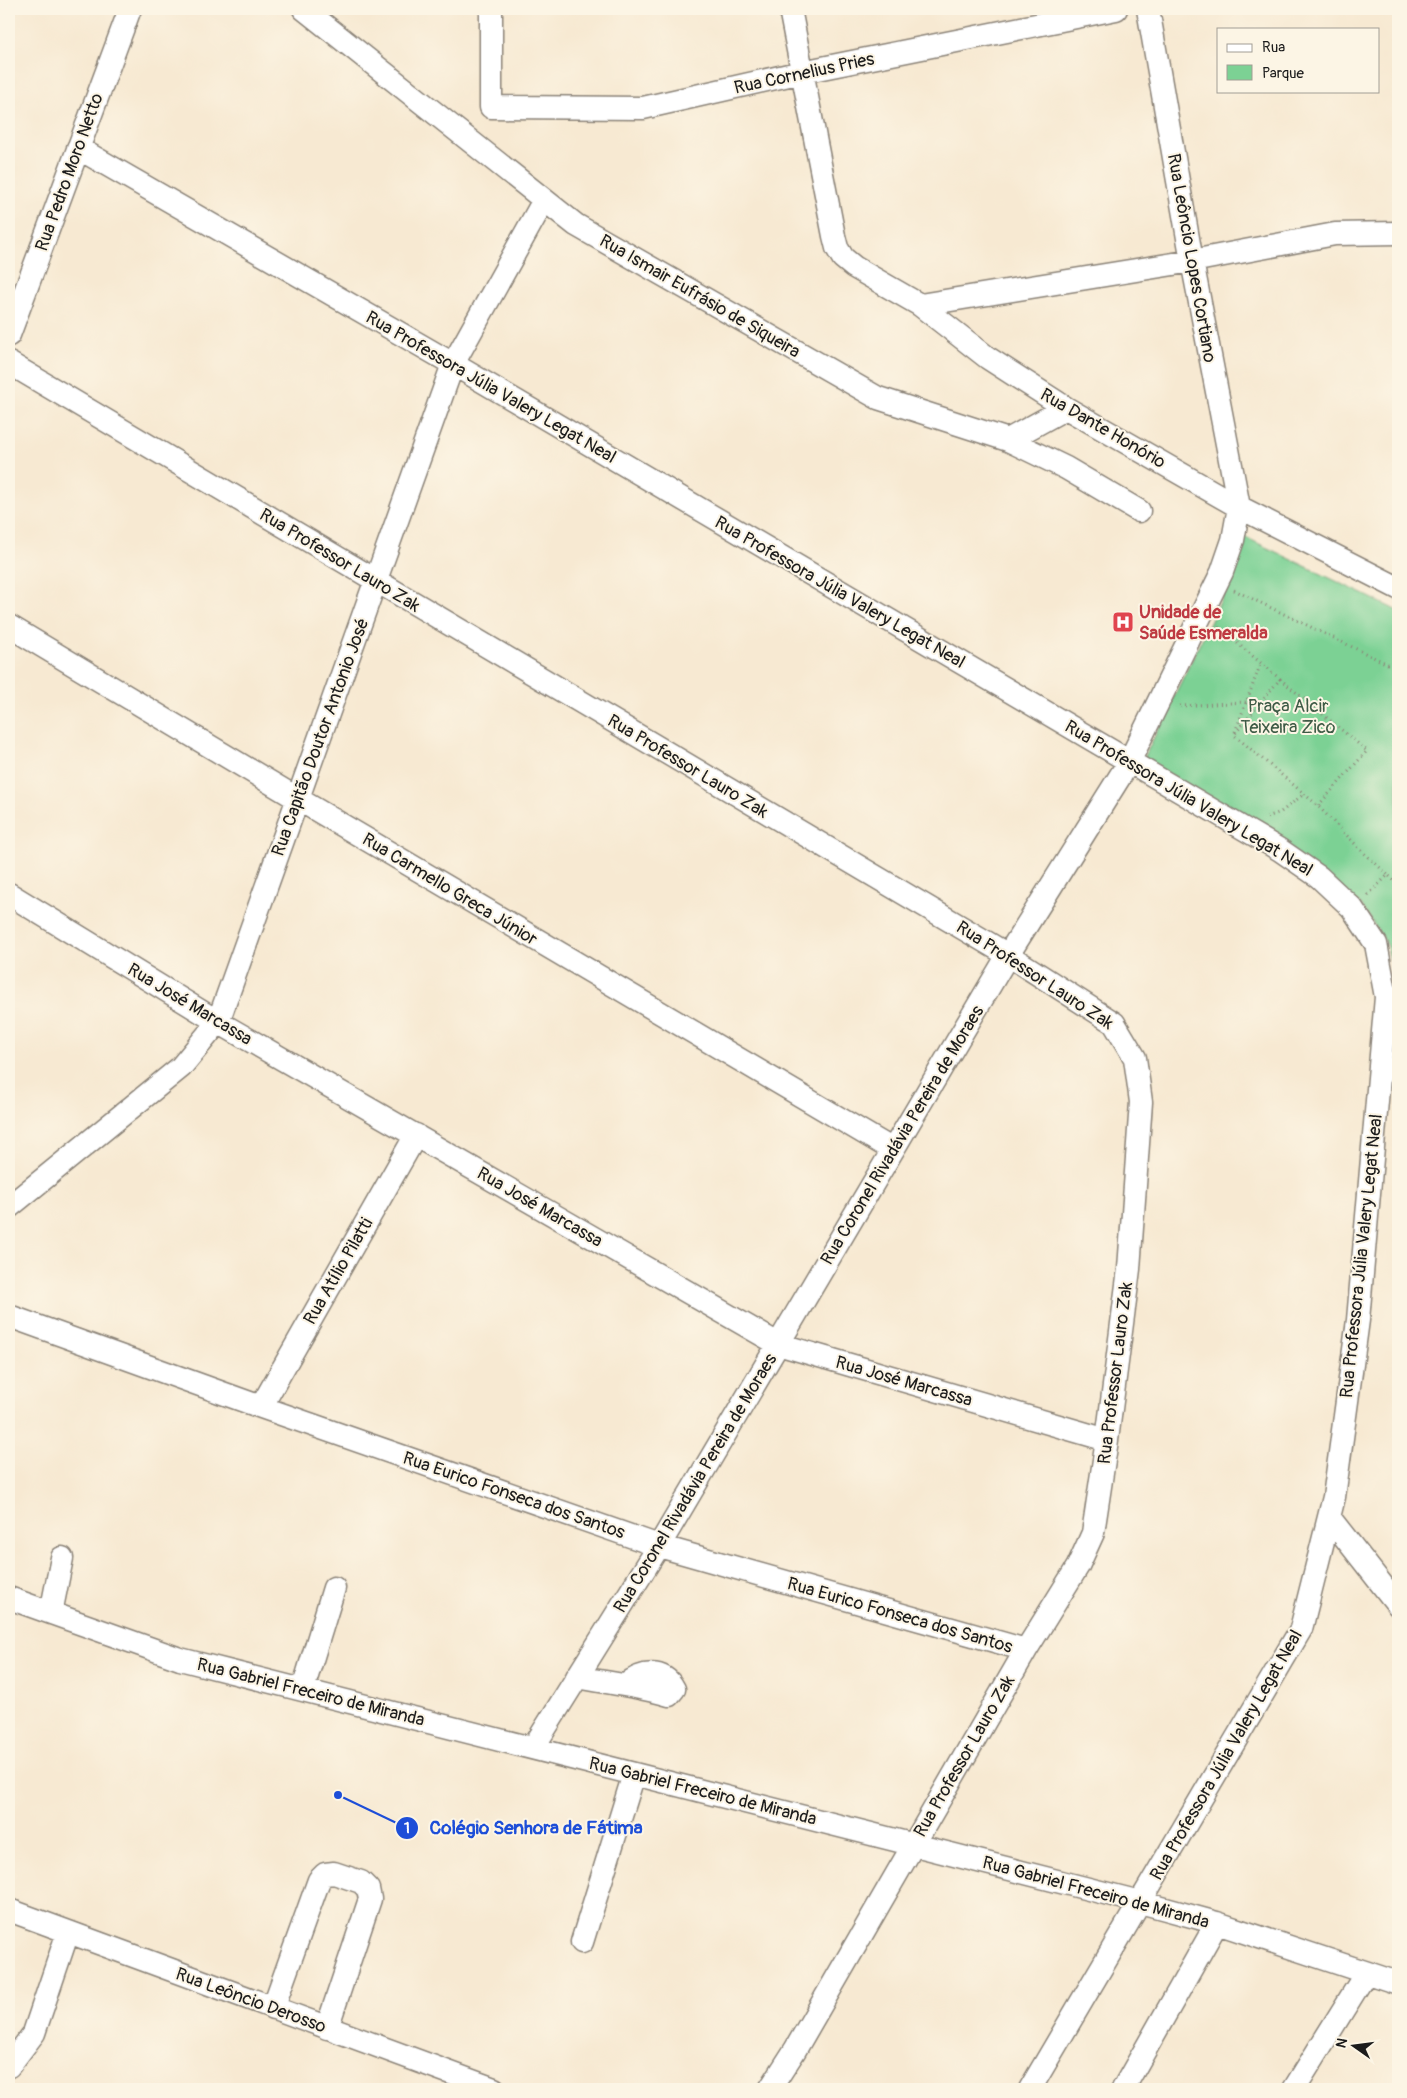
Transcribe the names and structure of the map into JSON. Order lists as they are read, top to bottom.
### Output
{
  "streets": {
    "street": [
      "Rua Cornelius Pries",
      "Rua Pedro Moro Netto",
      "Rua Leôncio Lopes Cortiano",
      "Rua Ismair Eufrásio de Siqueira",
      "Rua Professora Júlia Valery Legat Neal",
      "Rua Dante Honório",
      "Rua Professor Lauro Zak",
      "Rua Capitão Doutor Antonio José",
      "Rua Carmello Greca Júnior",
      "Rua José Marcassa",
      "Rua Coronel Rivadávia Pereira de Moraes",
      "Rua Atílio Pilatti",
      "Rua Eurico Fonseca dos Santos",
      "Rua Gabriel Freceiro de Miranda",
      "Rua Leôncio Derosso"
    ]
  },
  "crossings": [
    ["Rua Cornelius Pries", "Rua Dante Honório"],
    ["Rua Pedro Moro Netto", "Rua Professora Júlia Valery Legat Neal"],
    ["Rua Leôncio Lopes Cortiano", "Rua Dante Honório"],
    ["Rua Leôncio Lopes Cortiano", "Rua Coronel Rivadávia Pereira de Moraes"],
    ["Rua Ismair Eufrásio de Siqueira", "Rua Capitão Doutor Antonio José"],
    ["Rua Professora Júlia Valery Legat Neal", "Rua Capitão Doutor Antonio José"],
    ["Rua Professora Júlia Valery Legat Neal", "Rua Coronel Rivadávia Pereira de Moraes"],
    ["Rua Professora Júlia Valery Legat Neal", "Rua Gabriel Freceiro de Miranda"],
    ["Rua Dante Honório", "Rua Coronel Rivadávia Pereira de Moraes"],
    ["Rua Professor Lauro Zak", "Rua Capitão Doutor Antonio José"],
    ["Rua Professor Lauro Zak", "Rua José Marcassa"],
    ["Rua Professor Lauro Zak", "Rua Coronel Rivadávia Pereira de Moraes"],
    ["Rua Professor Lauro Zak", "Rua Eurico Fonseca dos Santos"],
    ["Rua Professor Lauro Zak", "Rua Gabriel Freceiro de Miranda"],
    ["Rua Capitão Doutor Antonio José", "Rua Carmello Greca Júnior"],
    ["Rua Capitão Doutor Antonio José", "Rua José Marcassa"],
    ["Rua Carmello Greca Júnior", "Rua Coronel Rivadávia Pereira de Moraes"],
    ["Rua José Marcassa", "Rua Coronel Rivadávia Pereira de Moraes"],
    ["Rua José Marcassa", "Rua Atílio Pilatti"],
    ["Rua Coronel Rivadávia Pereira de Moraes", "Rua Eurico Fonseca dos Santos"],
    ["Rua Coronel Rivadávia Pereira de Moraes", "Rua Gabriel Freceiro de Miranda"],
    ["Rua Atílio Pilatti", "Rua Eurico Fonseca dos Santos"]
  ],
  "parks": ["Praça Alcir Teixeira Zico"],
  "places": {
    "hospital": ["Unidade de Saúde Esmeralda"],
    "other": ["Colégio Senhora de Fátima"]
  },
  "legend": ["Rua", "Parque"],
  "north": "left"
}
